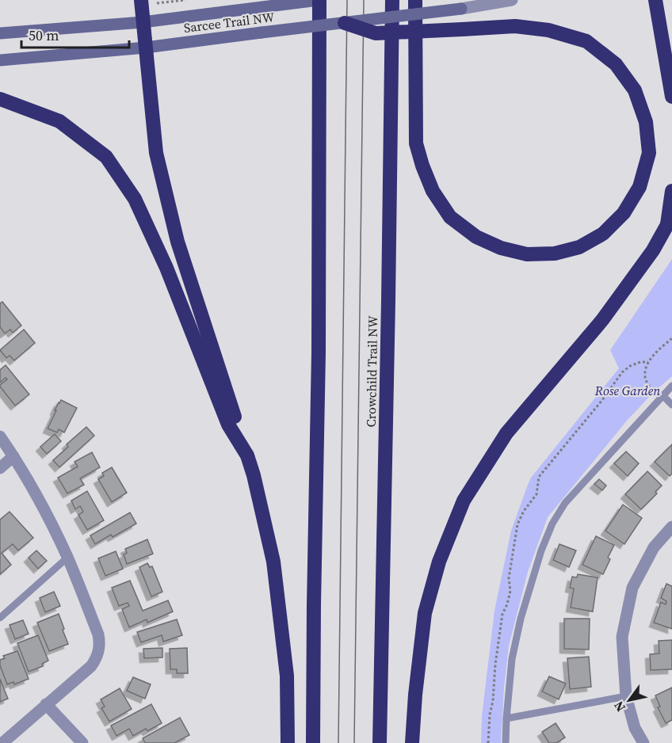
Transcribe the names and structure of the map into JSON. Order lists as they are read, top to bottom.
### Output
{
  "streets": {
    "highway": ["Crowchild Trail NW"],
    "main road": ["Sarcee Trail NW"]
  },
  "parks": ["Rose Garden"],
  "scale_bar": "50 m",
  "north": "bottom left"
}
